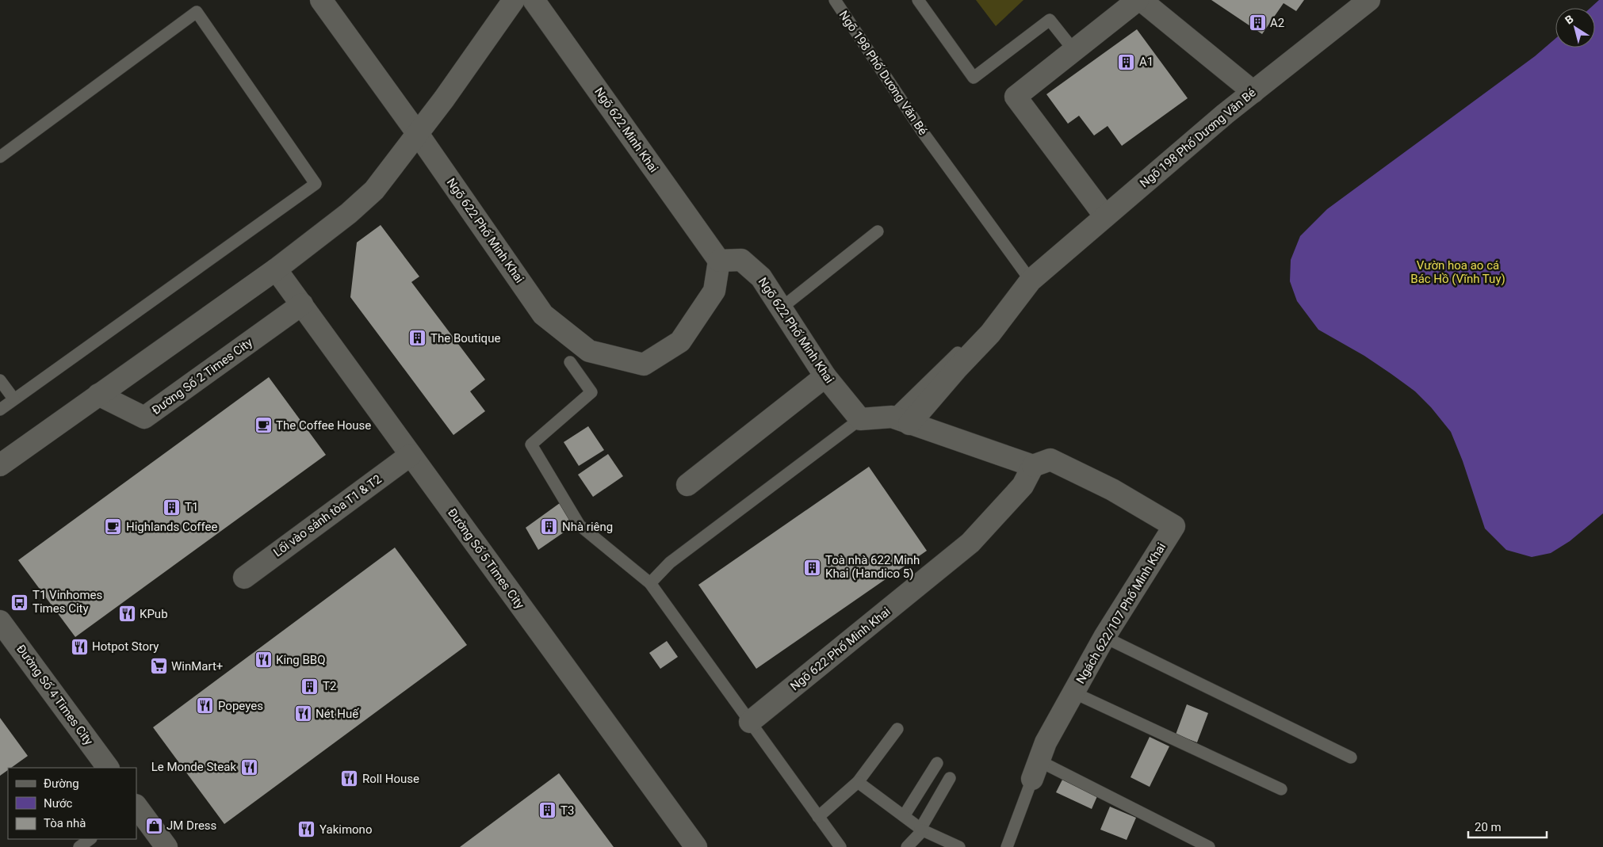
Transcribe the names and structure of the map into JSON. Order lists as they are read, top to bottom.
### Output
{
  "streets": {
    "street": [
      "Ngõ 198 Phố Dương Văn Bé",
      "Ngõ 622 Minh Khai",
      "Ngõ 622 Phố Minh Khai",
      "Đường Số 2 Times City",
      "Lối vào sảnh tòa T1 & T2",
      "Đường Số 5 Times City",
      "Ngách 622/107 Phố Minh Khai",
      "Đường Số 4 Times City"
    ]
  },
  "crossings": [
    ["Ngõ 622 Minh Khai", "Ngõ 622 Phố Minh Khai"],
    ["Ngõ 622 Phố Minh Khai", "Ngách 622/107 Phố Minh Khai"],
    ["Đường Số 2 Times City", "Đường Số 5 Times City"],
    ["Lối vào sảnh tòa T1 & T2", "Đường Số 5 Times City"]
  ],
  "parks": ["Vườn hoa ao cá Bác Hồ (Vĩnh Tuy)"],
  "places": {
    "building": [
      "A2",
      "A1",
      "The Boutique",
      "T1",
      "Nhà riêng",
      "Toà nhà 622 Minh Khai (Handico 5)",
      "T2",
      "T3"
    ],
    "cafe": ["The Coffee House", "Highlands Coffee"],
    "bus stop": ["T1 Vinhomes Times City"],
    "restaurant": [
      "KPub",
      "Hotpot Story",
      "King BBQ",
      "Popeyes",
      "Nét Huế",
      "Le Monde Steak",
      "Roll House",
      "Yakimono"
    ],
    "supermarket": ["WinMart+"],
    "shop": ["JM Dress"]
  },
  "legend": ["Đường", "Nước", "Tòa nhà"],
  "scale_bar": "20 m",
  "north": "top left"
}
